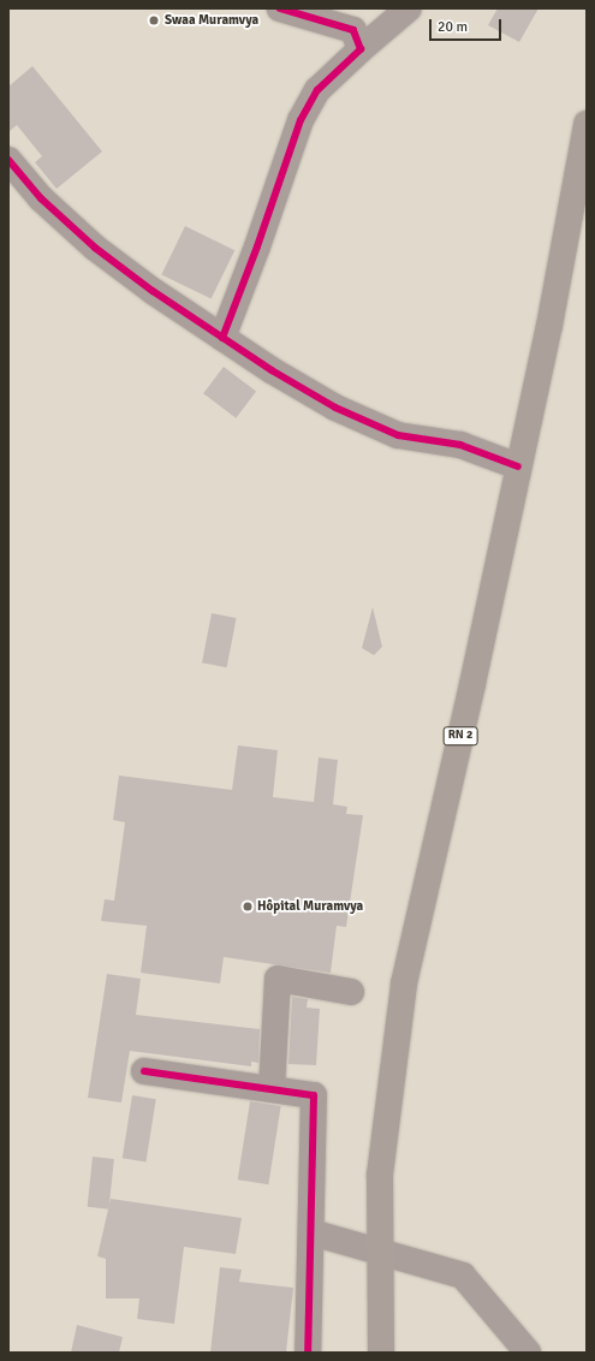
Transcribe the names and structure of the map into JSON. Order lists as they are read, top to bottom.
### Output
{
  "streets": {
    "main road": ["RN 2"]
  },
  "places": ["Swaa Muramvya", "Hôpital Muramvya"],
  "scale_bar": "20 m"
}
